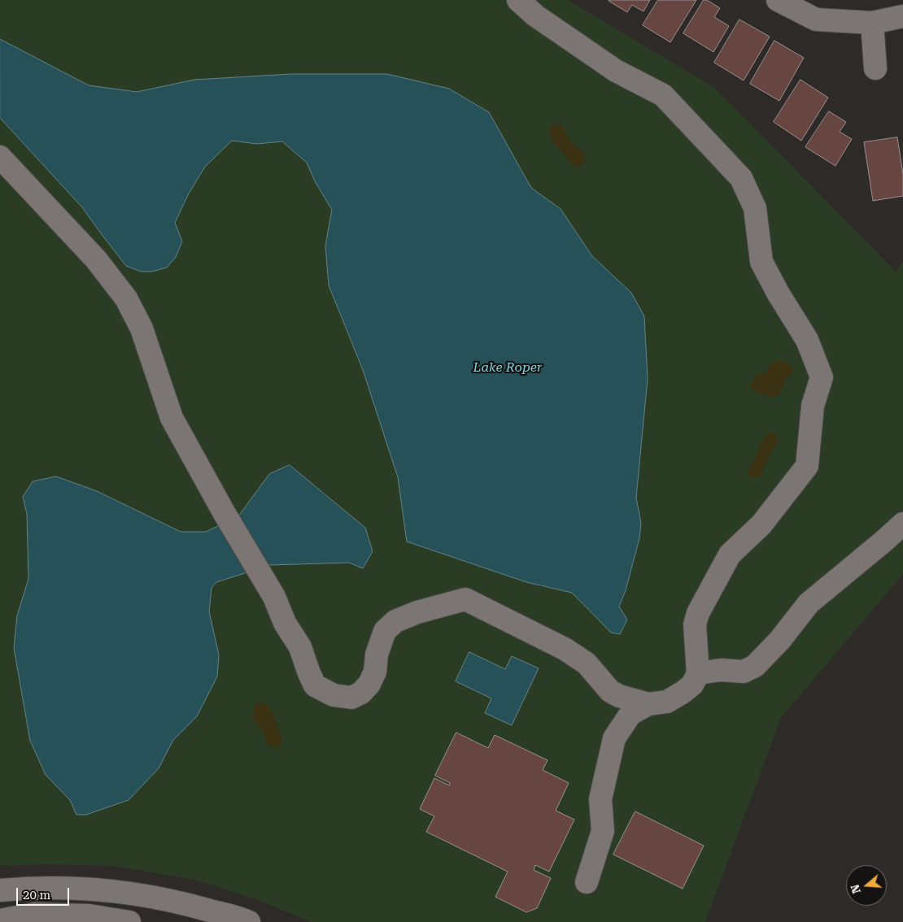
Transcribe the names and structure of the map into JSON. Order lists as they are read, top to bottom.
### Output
{
  "water": ["Lake Roper"],
  "scale_bar": "20 m",
  "north": "left"
}
